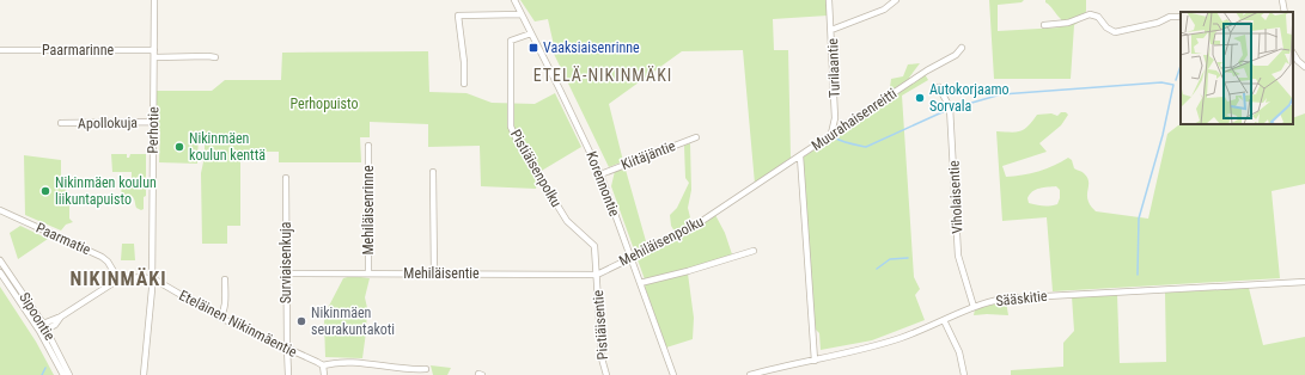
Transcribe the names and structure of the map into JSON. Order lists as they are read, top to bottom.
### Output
{
  "streets": {
    "street": [
      "Paarmarinne",
      "Turilaantie",
      "Muurahaisenreitti",
      "Apollokuja",
      "Perhotie",
      "Kiitäjäntie",
      "Pistiäisenpolku",
      "Korennontie",
      "Viholaisentie",
      "Mehiläisenrinne",
      "Paarmatie",
      "Mehiläisenpolku",
      "Surviaisenkuja",
      "Mehiläisentie",
      "Sääskitie",
      "Sipoontie",
      "Eteläinen Nikinmäentie",
      "Pistiäisentie"
    ]
  },
  "crossings": [
    ["Paarmarinne", "Perhotie"],
    ["Turilaantie", "Muurahaisenreitti"],
    ["Muurahaisenreitti", "Mehiläisenpolku"],
    ["Muurahaisenreitti", "Sääskitie"],
    ["Apollokuja", "Perhotie"],
    ["Perhotie", "Eteläinen Nikinmäentie"],
    ["Kiitäjäntie", "Korennontie"],
    ["Pistiäisenpolku", "Korennontie"],
    ["Pistiäisenpolku", "Mehiläisenpolku"],
    ["Pistiäisenpolku", "Mehiläisentie"],
    ["Pistiäisenpolku", "Pistiäisentie"],
    ["Korennontie", "Mehiläisenpolku"],
    ["Viholaisentie", "Sääskitie"],
    ["Mehiläisenrinne", "Mehiläisentie"],
    ["Paarmatie", "Eteläinen Nikinmäentie"],
    ["Mehiläisenpolku", "Mehiläisentie"],
    ["Mehiläisenpolku", "Pistiäisentie"],
    ["Surviaisenkuja", "Mehiläisentie"],
    ["Surviaisenkuja", "Eteläinen Nikinmäentie"],
    ["Mehiläisentie", "Pistiäisentie"],
    ["Sipoontie", "Eteläinen Nikinmäentie"]
  ],
  "districts": ["ETELÄ-NIKINMÄKI", "NIKINMÄKI"],
  "parks": ["Perhopuisto"],
  "places": {
    "transit": ["Vaaksiaisenrinne"],
    "other": [
      "Autokorjaamo Sorvala",
      "Nikinmäen koulun kenttä",
      "Nikinmäen koulun liikuntapuisto",
      "Nikinmäen seurakuntakoti"
    ]
  }
}
